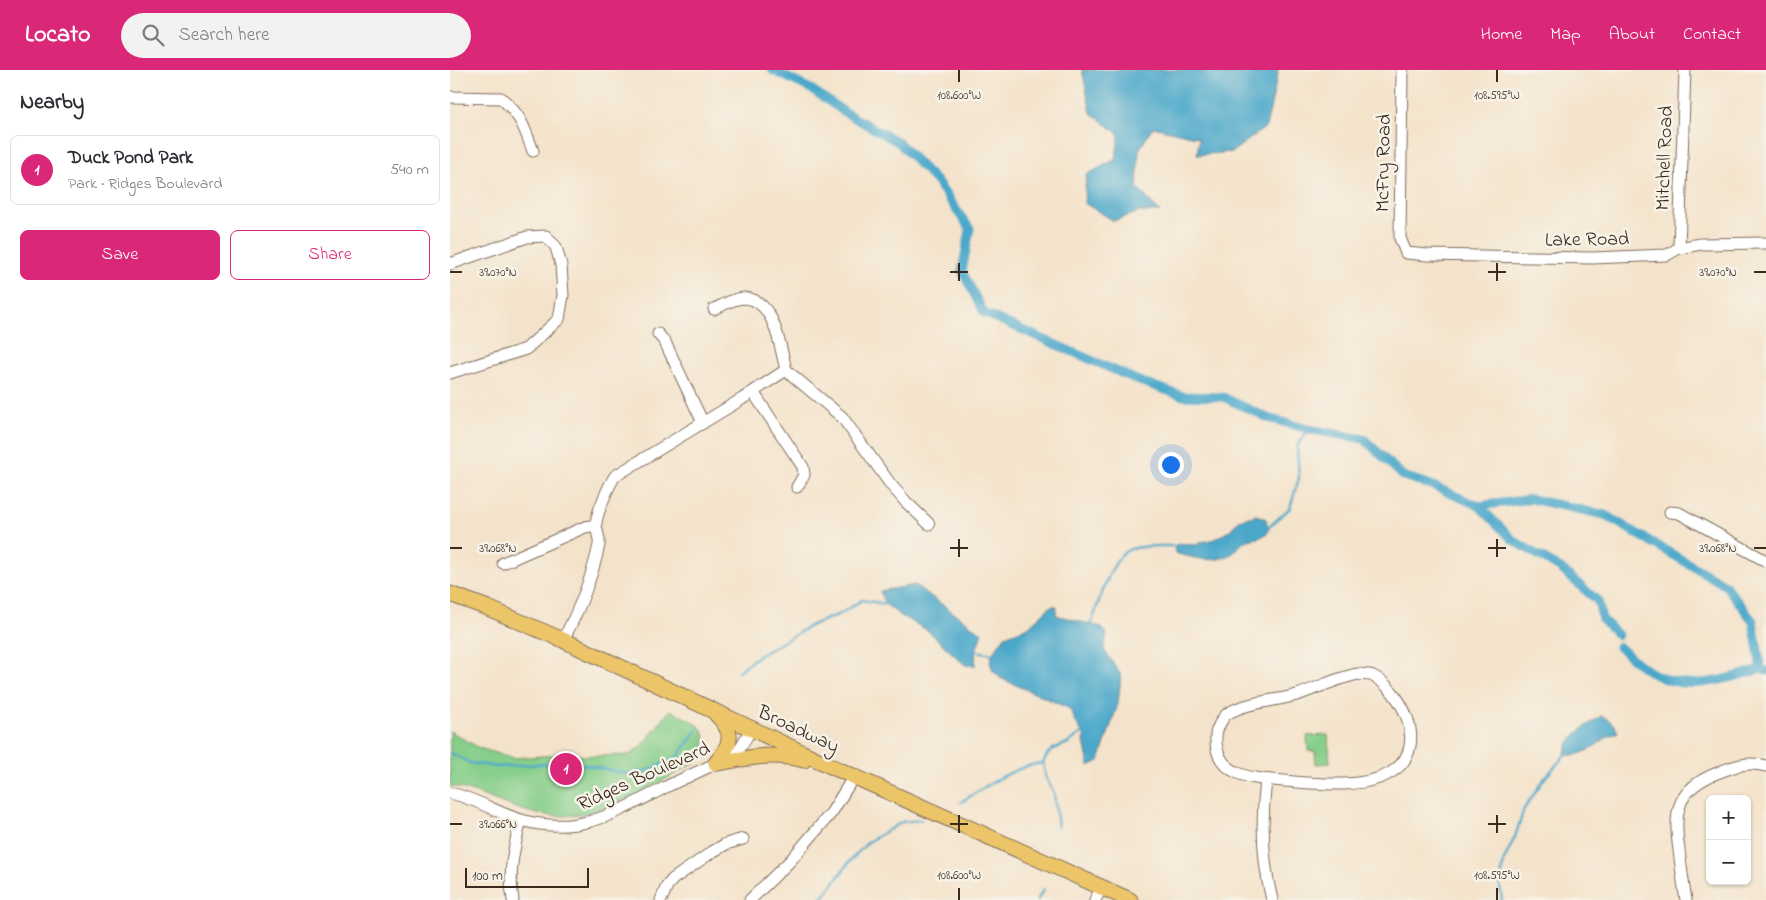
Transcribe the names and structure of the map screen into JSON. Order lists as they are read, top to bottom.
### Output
{
  "streets": {
    "main road": ["Broadway"],
    "street": [
      "Mitchell Road",
      "McFry Road",
      "Lake Road",
      "Ridges Boulevard"
    ]
  },
  "crossings": [
    ["Mitchell Road", "Lake Road"],
    ["McFry Road", "Lake Road"],
    ["Broadway", "Ridges Boulevard"]
  ],
  "scale_bar": "100 m",
  "page": {
    "header": "Locato",
    "search": "Search here",
    "nav": [
      "Home",
      "Map",
      "About",
      "Contact"
    ],
    "heading": "Nearby",
    "list": [
      {
        "mark": "1",
        "name": "Duck Pond Park",
        "note": "Park · Ridges Boulevard",
        "value": "540 m"
      }
    ],
    "buttons": ["Save", "Share"],
    "pins": "1",
    "map_buttons": ["+", "−"],
    "scale": "100 m"
  },
  "coordinates": [
    "108.600°W",
    "108.595°W",
    "39.070°N",
    "39.068°N",
    "39.066°N"
  ]
}
